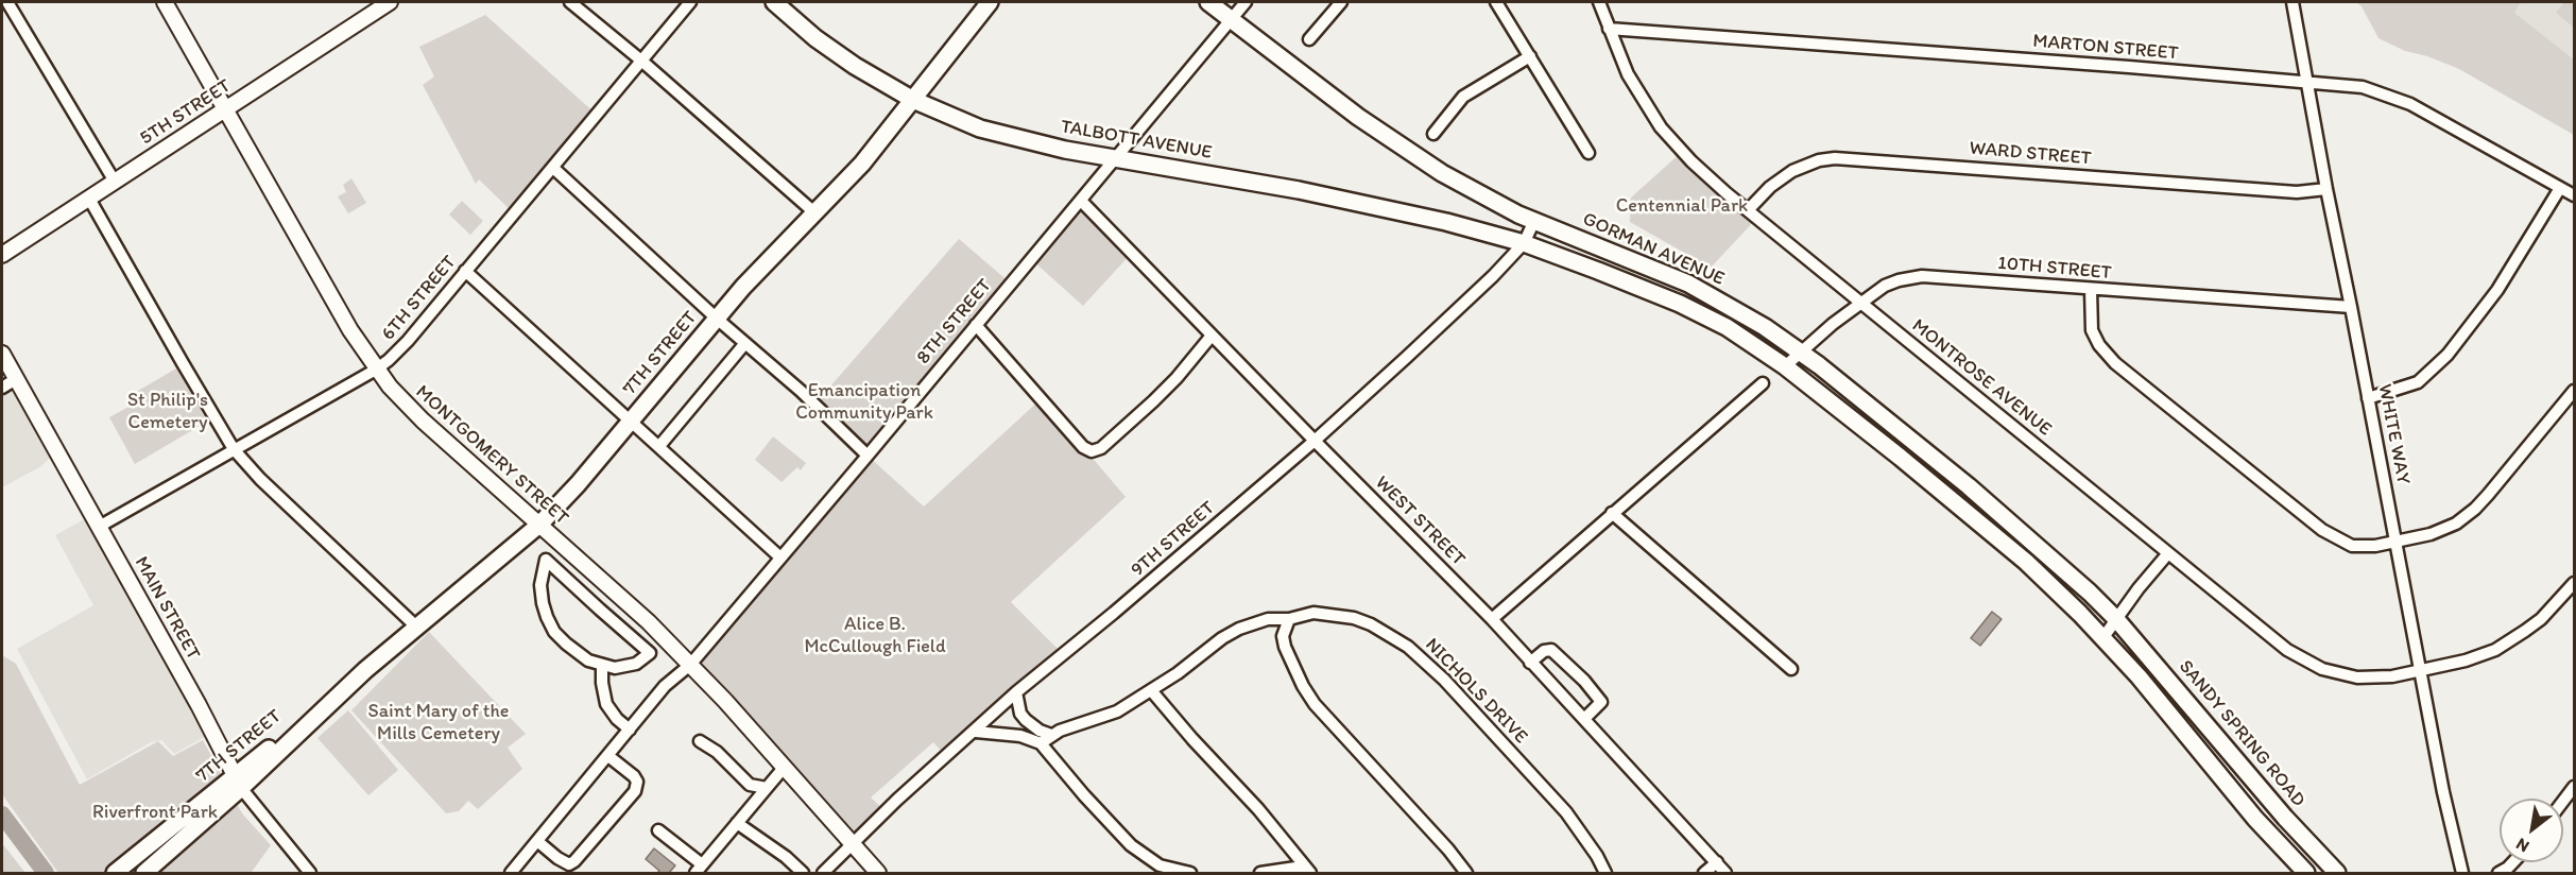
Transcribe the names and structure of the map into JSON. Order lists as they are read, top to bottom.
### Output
{
  "streets": {
    "main road": [
      "TALBOTT AVENUE",
      "GORMAN AVENUE",
      "7TH STREET",
      "SANDY SPRING ROAD"
    ],
    "street": [
      "MARTON STREET",
      "5TH STREET",
      "WARD STREET",
      "10TH STREET",
      "6TH STREET",
      "8TH STREET",
      "MONTROSE AVENUE",
      "WHITE WAY",
      "MONTGOMERY STREET",
      "WEST STREET",
      "9TH STREET",
      "MAIN STREET",
      "NICHOLS DRIVE"
    ]
  },
  "crossings": [
    ["MARTON STREET", "MONTROSE AVENUE"],
    ["MARTON STREET", "WHITE WAY"],
    ["5TH STREET", "MONTGOMERY STREET"],
    ["TALBOTT AVENUE", "GORMAN AVENUE"],
    ["TALBOTT AVENUE", "8TH STREET"],
    ["TALBOTT AVENUE", "7TH STREET"],
    ["TALBOTT AVENUE", "9TH STREET"],
    ["WARD STREET", "MONTROSE AVENUE"],
    ["WARD STREET", "WHITE WAY"],
    ["GORMAN AVENUE", "10TH STREET"],
    ["GORMAN AVENUE", "8TH STREET"],
    ["GORMAN AVENUE", "9TH STREET"],
    ["GORMAN AVENUE", "SANDY SPRING ROAD"],
    ["10TH STREET", "MONTROSE AVENUE"],
    ["10TH STREET", "WHITE WAY"],
    ["6TH STREET", "MONTGOMERY STREET"],
    ["6TH STREET", "MAIN STREET"],
    ["8TH STREET", "MONTGOMERY STREET"],
    ["8TH STREET", "WEST STREET"],
    ["7TH STREET", "MONTGOMERY STREET"],
    ["7TH STREET", "MAIN STREET"],
    ["MONTROSE AVENUE", "WHITE WAY"],
    ["MONTGOMERY STREET", "9TH STREET"],
    ["WEST STREET", "9TH STREET"]
  ],
  "parks": [
    "Centennial Park",
    "Emancipation Community Park",
    "St Philip's Cemetery",
    "Alice B. McCullough Field",
    "Saint Mary of the Mills Cemetery",
    "Riverfront Park"
  ],
  "north": "bottom left"
}
